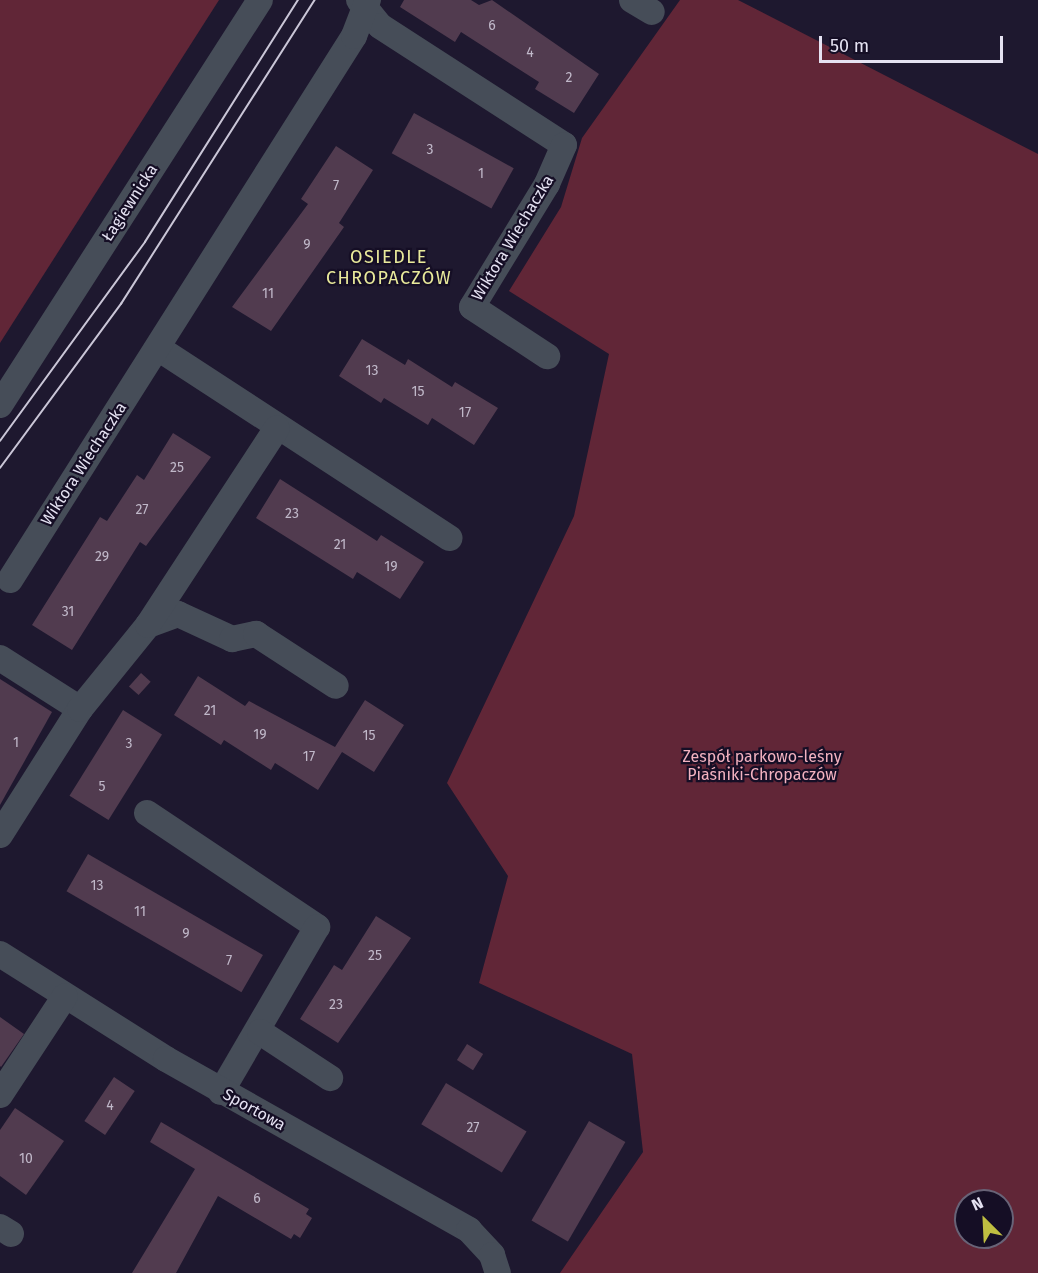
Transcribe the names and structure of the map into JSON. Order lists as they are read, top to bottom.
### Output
{
  "streets": {
    "street": ["Łagiewnicka", "Wiktora Wiechaczka", "Sportowa"]
  },
  "districts": ["OSIEDLE CHROPACZÓW"],
  "parks": ["Zespół parkowo-leśny Piaśniki-Chropaczów"],
  "house_numbers": [
    "6",
    "4",
    "2",
    "3",
    "1",
    "7",
    "9",
    "11",
    "13",
    "15",
    "17",
    "25",
    "27",
    "23",
    "21",
    "29",
    "19",
    "31",
    "21",
    "19",
    "15",
    "1",
    "3",
    "17",
    "5",
    "13",
    "11",
    "9",
    "25",
    "7",
    "23",
    "4",
    "27",
    "10",
    "6"
  ],
  "scale_bar": "50 m",
  "north": "top left"
}
